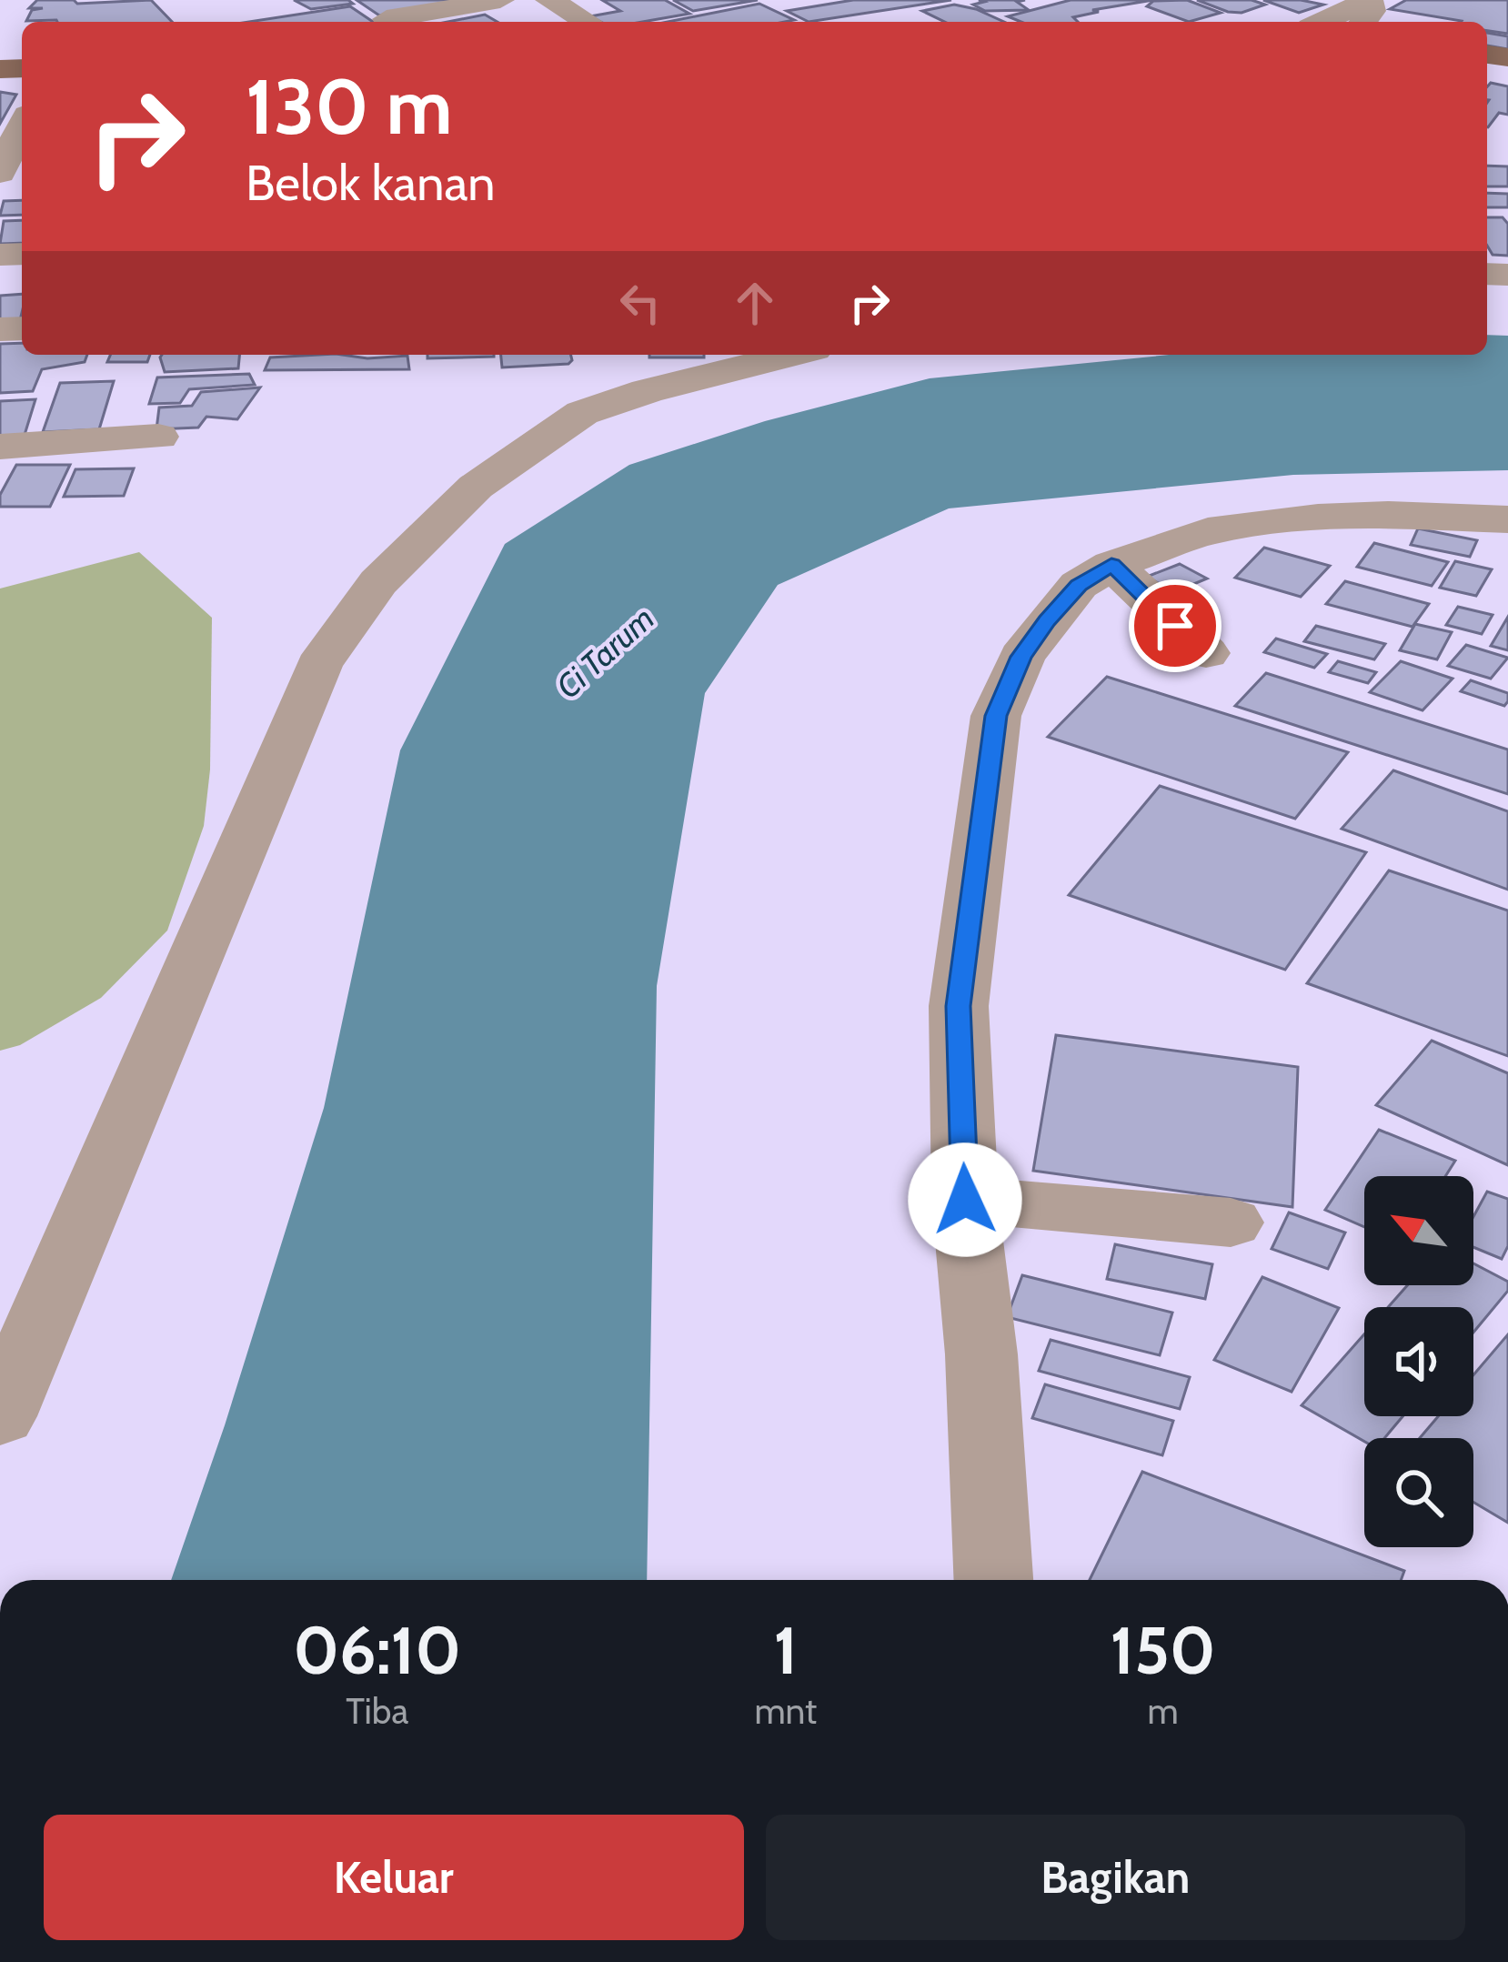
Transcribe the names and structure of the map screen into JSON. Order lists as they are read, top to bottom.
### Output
{
  "water": ["Ci Tarum"],
  "north": "top left",
  "page": {
    "turn": ["130 m", "Belok kanan"],
    "eta": [
      "06:10",
      "Tiba",
      "1",
      "mnt",
      "150",
      "m"
    ],
    "buttons": ["Keluar", "Bagikan"]
  }
}
